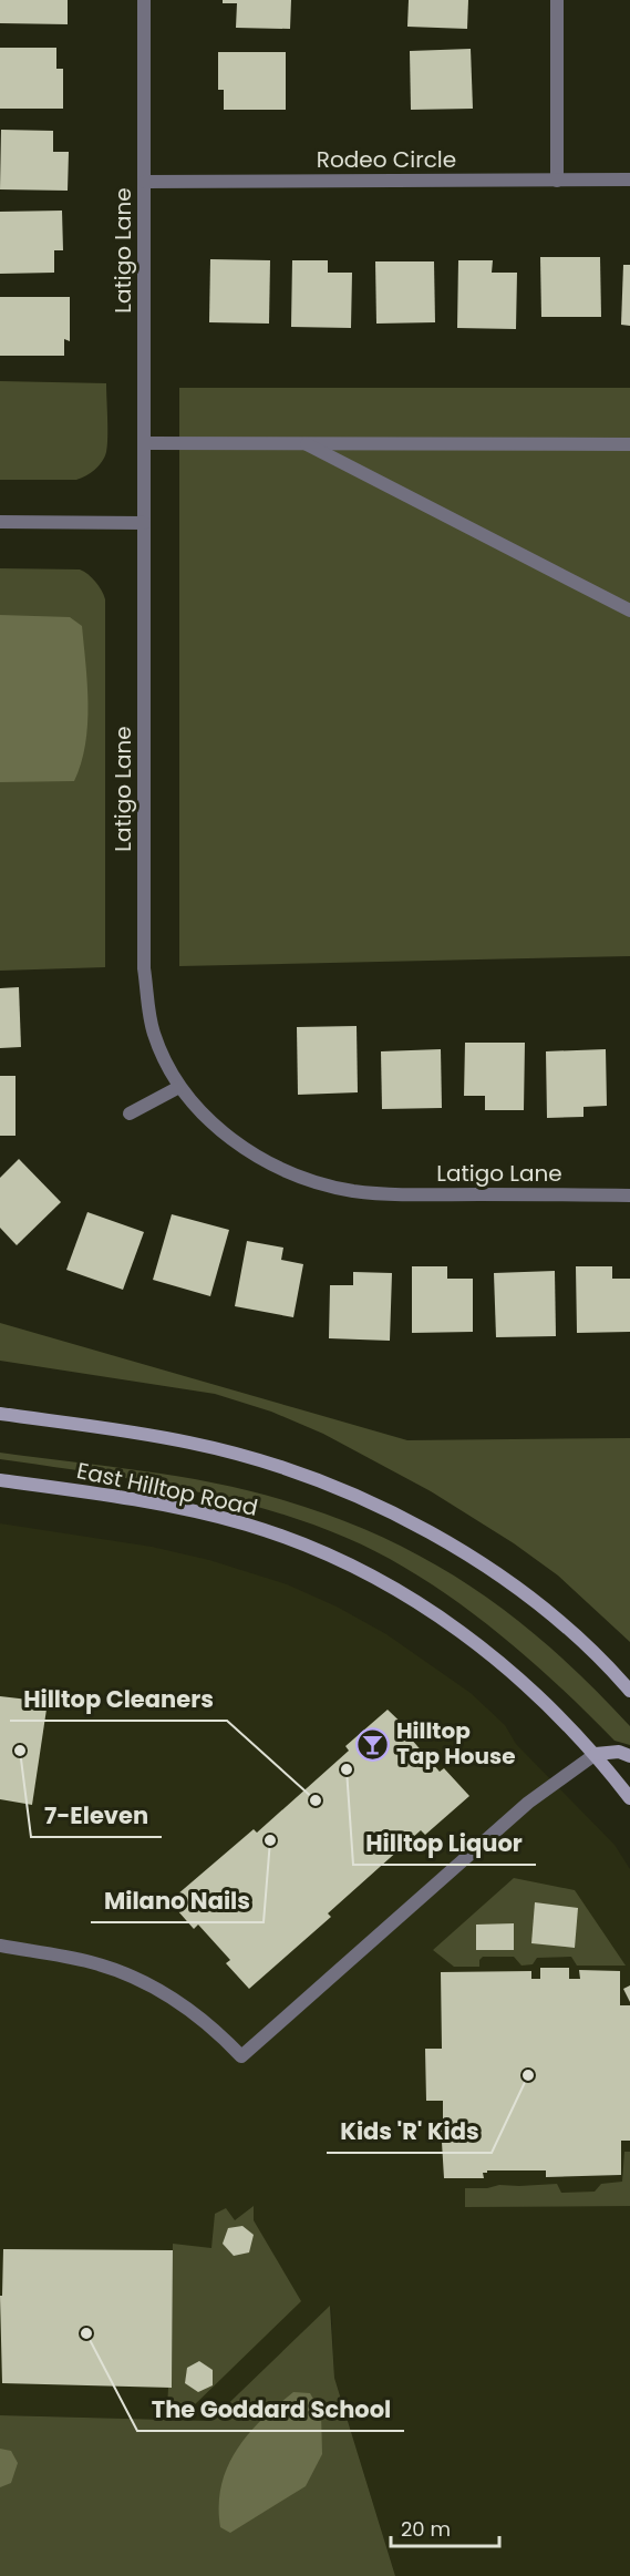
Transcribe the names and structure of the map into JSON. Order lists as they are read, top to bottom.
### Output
{
  "streets": {
    "main road": ["East Hilltop Road"],
    "street": ["Rodeo Circle", "Latigo Lane"]
  },
  "crossings": [
    ["Rodeo Circle", "Latigo Lane"]
  ],
  "places": {
    "bar": ["Hilltop Tap House"],
    "other": [
      "7-Eleven",
      "Hilltop Liquor",
      "Hilltop Cleaners",
      "Milano Nails",
      "Kids 'R' Kids",
      "The Goddard School"
    ]
  },
  "scale_bar": "20 m"
}
